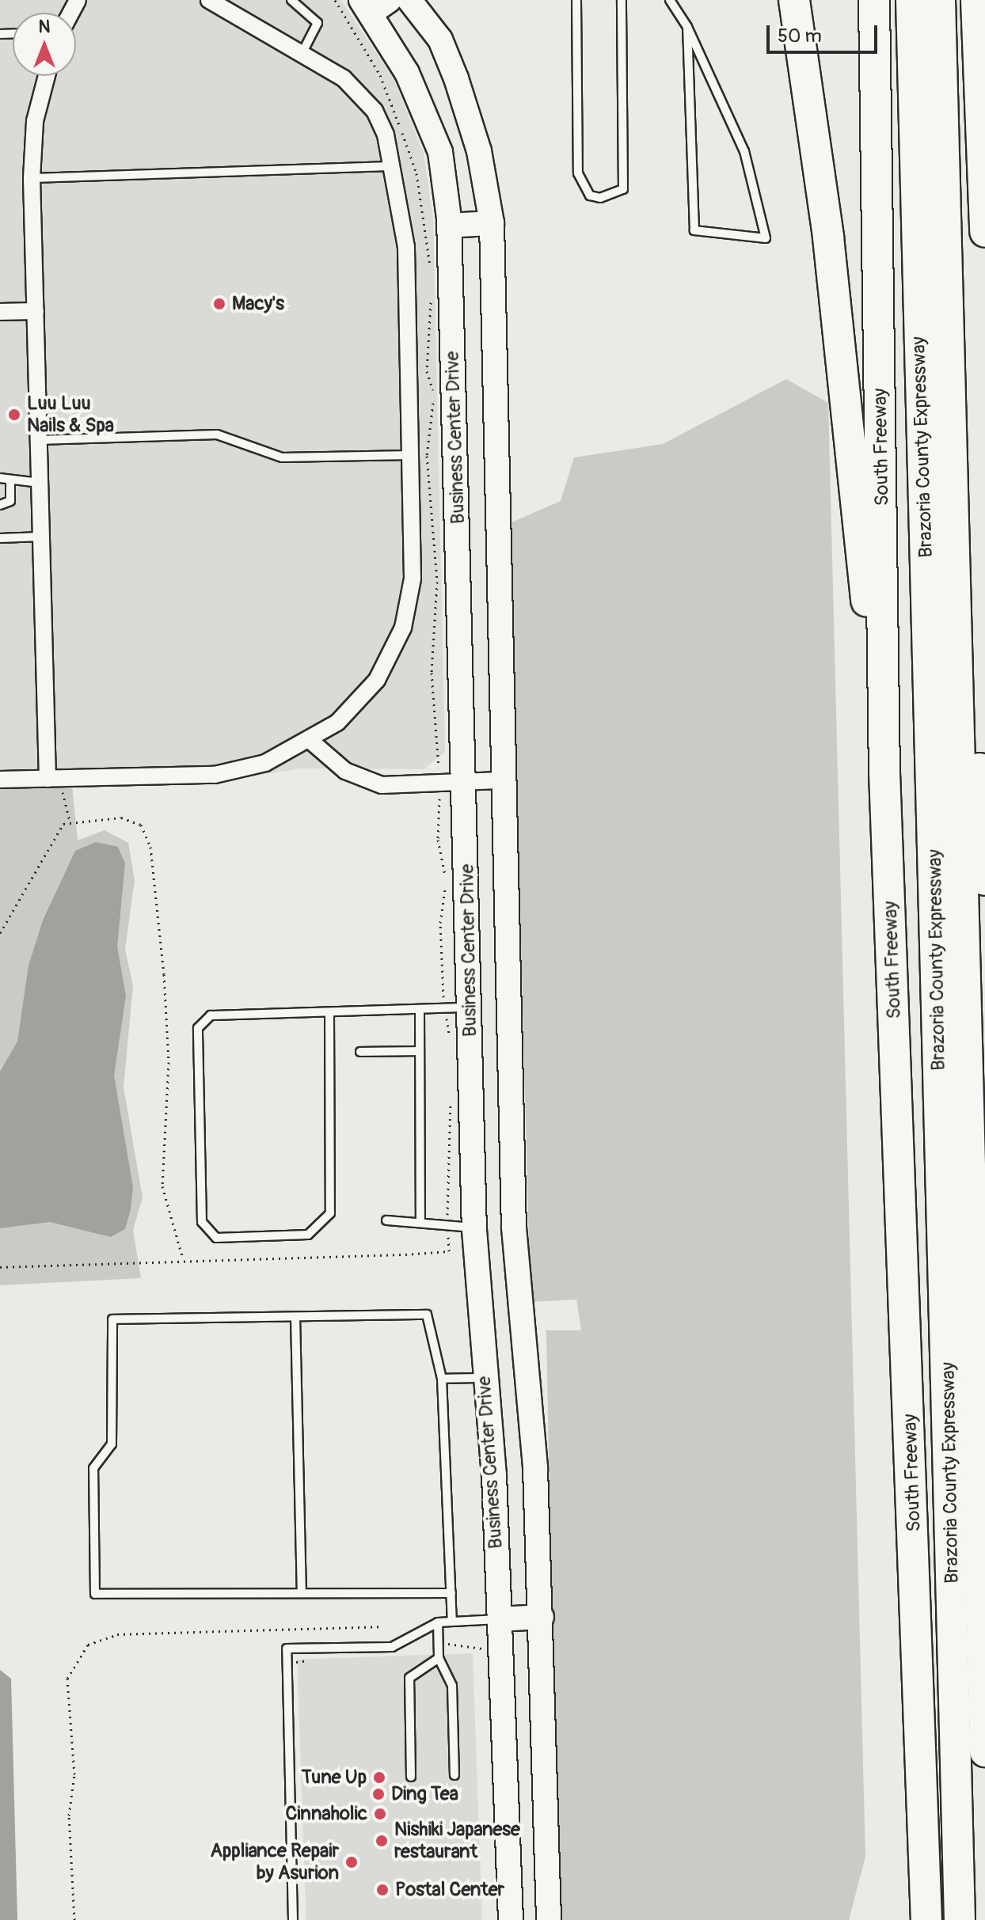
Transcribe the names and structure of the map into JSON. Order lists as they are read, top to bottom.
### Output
{
  "streets": {
    "highway": ["South Freeway", "Brazoria County Expressway"],
    "street": ["Business Center Drive"]
  },
  "places": [
    "Macy's",
    "Luu Luu Nails & Spa",
    "Tune Up",
    "Ding Tea",
    "Cinnaholic",
    "Nishiki Japanese restaurant",
    "Appliance Repair by Asurion",
    "Postal Center"
  ],
  "scale_bar": "50 m",
  "north": "top"
}
